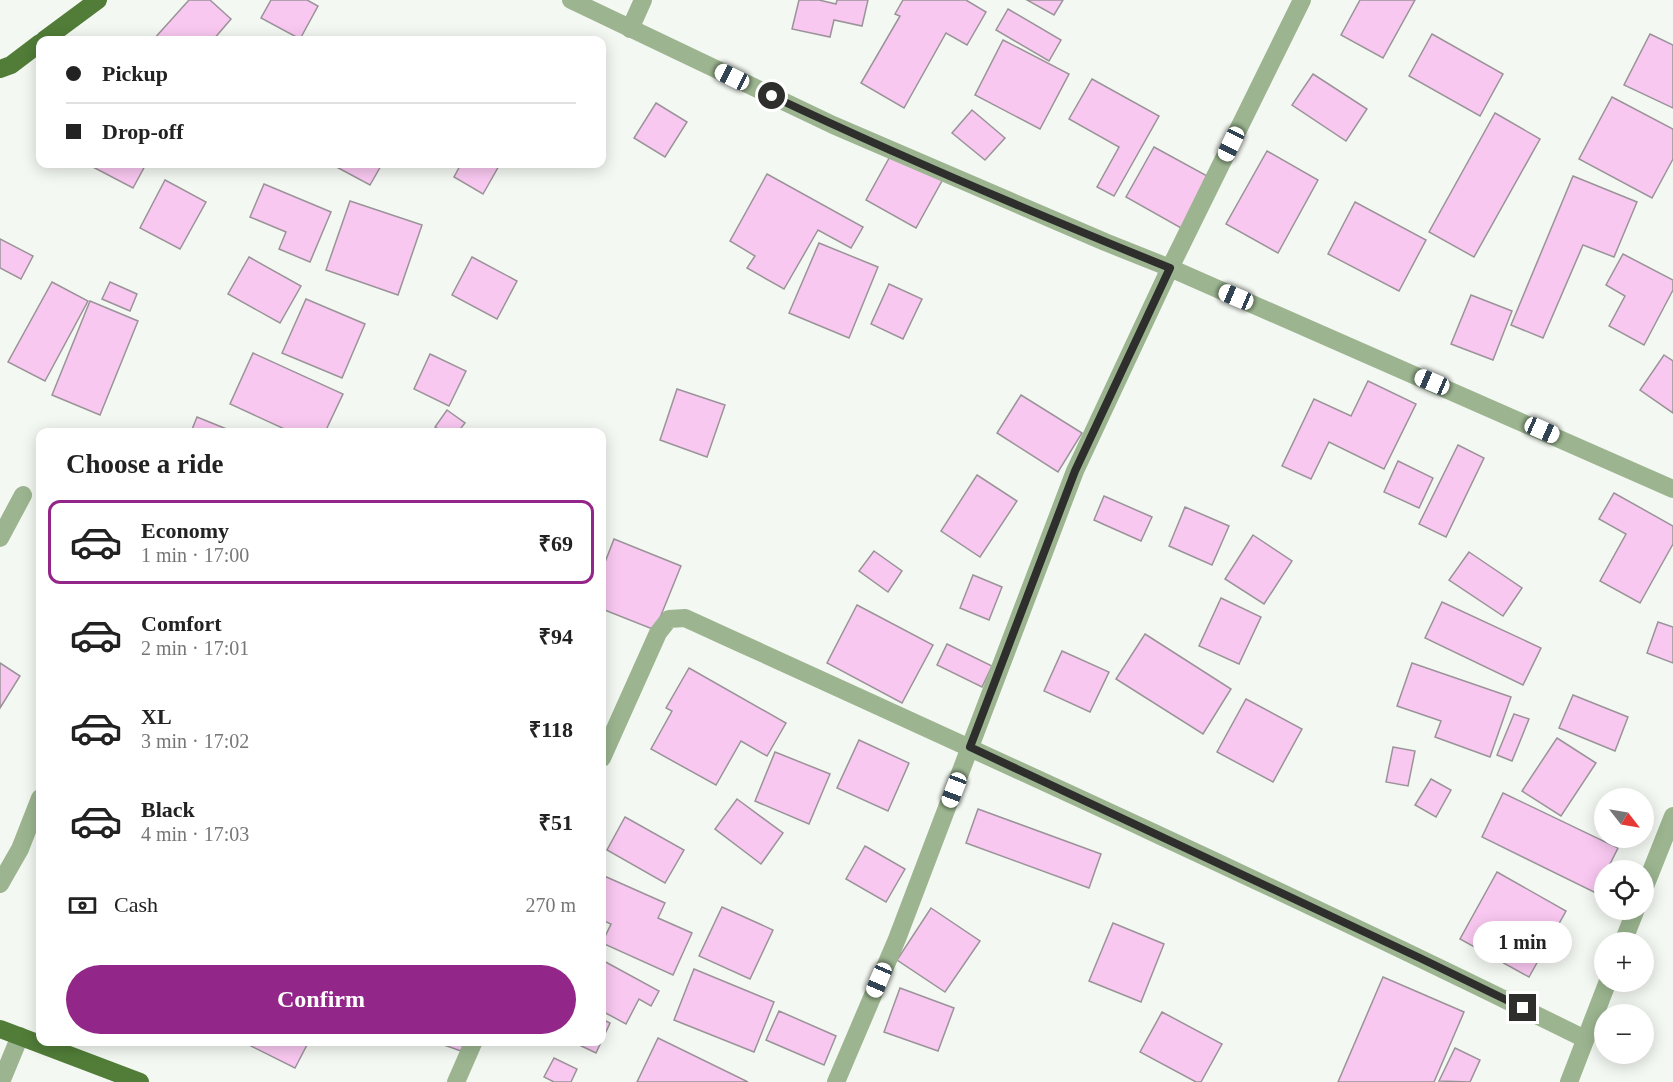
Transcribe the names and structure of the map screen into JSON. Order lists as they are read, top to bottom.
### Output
{
  "north": "bottom right",
  "page": {
    "banner": ["Pickup", "Drop-off"],
    "heading": "Choose a ride",
    "list": [
      {
        "name": "Economy",
        "note": "1 min · 17:00",
        "value": "₹69"
      },
      {
        "name": "Comfort",
        "note": "2 min · 17:01",
        "value": "₹94"
      },
      {
        "name": "XL",
        "note": "3 min · 17:02",
        "value": "₹118"
      },
      {
        "name": "Black",
        "note": "4 min · 17:03",
        "value": "₹51"
      }
    ],
    "map_buttons": ["+", "−"],
    "pay": ["Cash", "270 m"],
    "bubble": "1 min",
    "buttons": "Confirm"
  }
}
